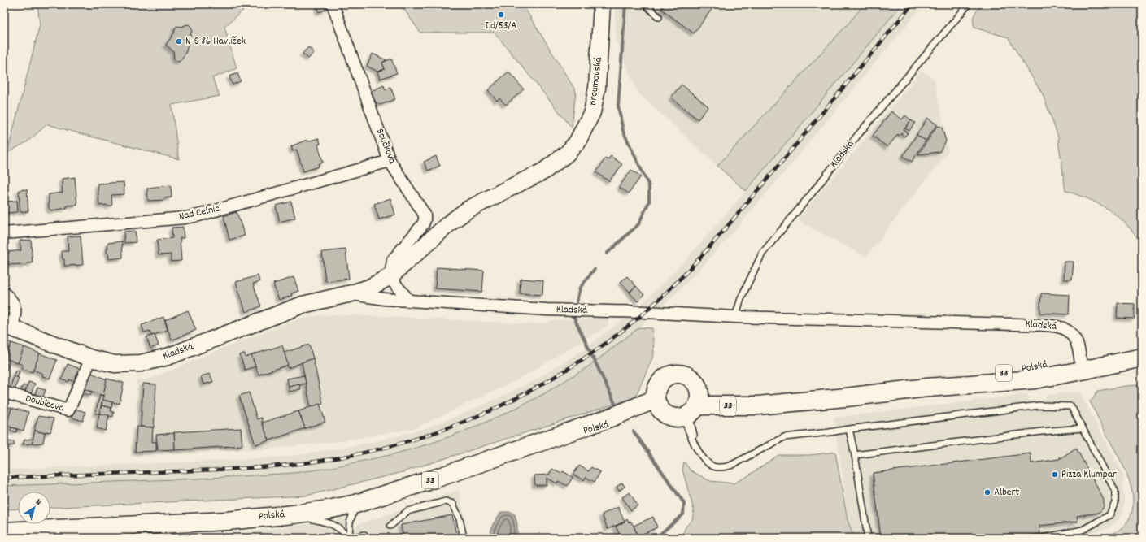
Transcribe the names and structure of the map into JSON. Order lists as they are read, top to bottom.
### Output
{
  "streets": {
    "main road": [
      "Broumovská",
      "Kladská",
      "Polská",
      "33"
    ],
    "street": ["Součkova", "Nad Celnicí", "Doubicova"]
  },
  "crossings": [
    ["Broumovská", "Kladská"],
    ["Součkova", "Kladská"],
    ["Součkova", "Nad Celnicí"],
    ["Kladská", "Polská"],
    ["Kladská", "Doubicova"]
  ],
  "places": [
    "I.d/53/A",
    "N-S 86 Havlíček",
    "Pizza Klumpar",
    "Albert"
  ],
  "north": "top right"
}
